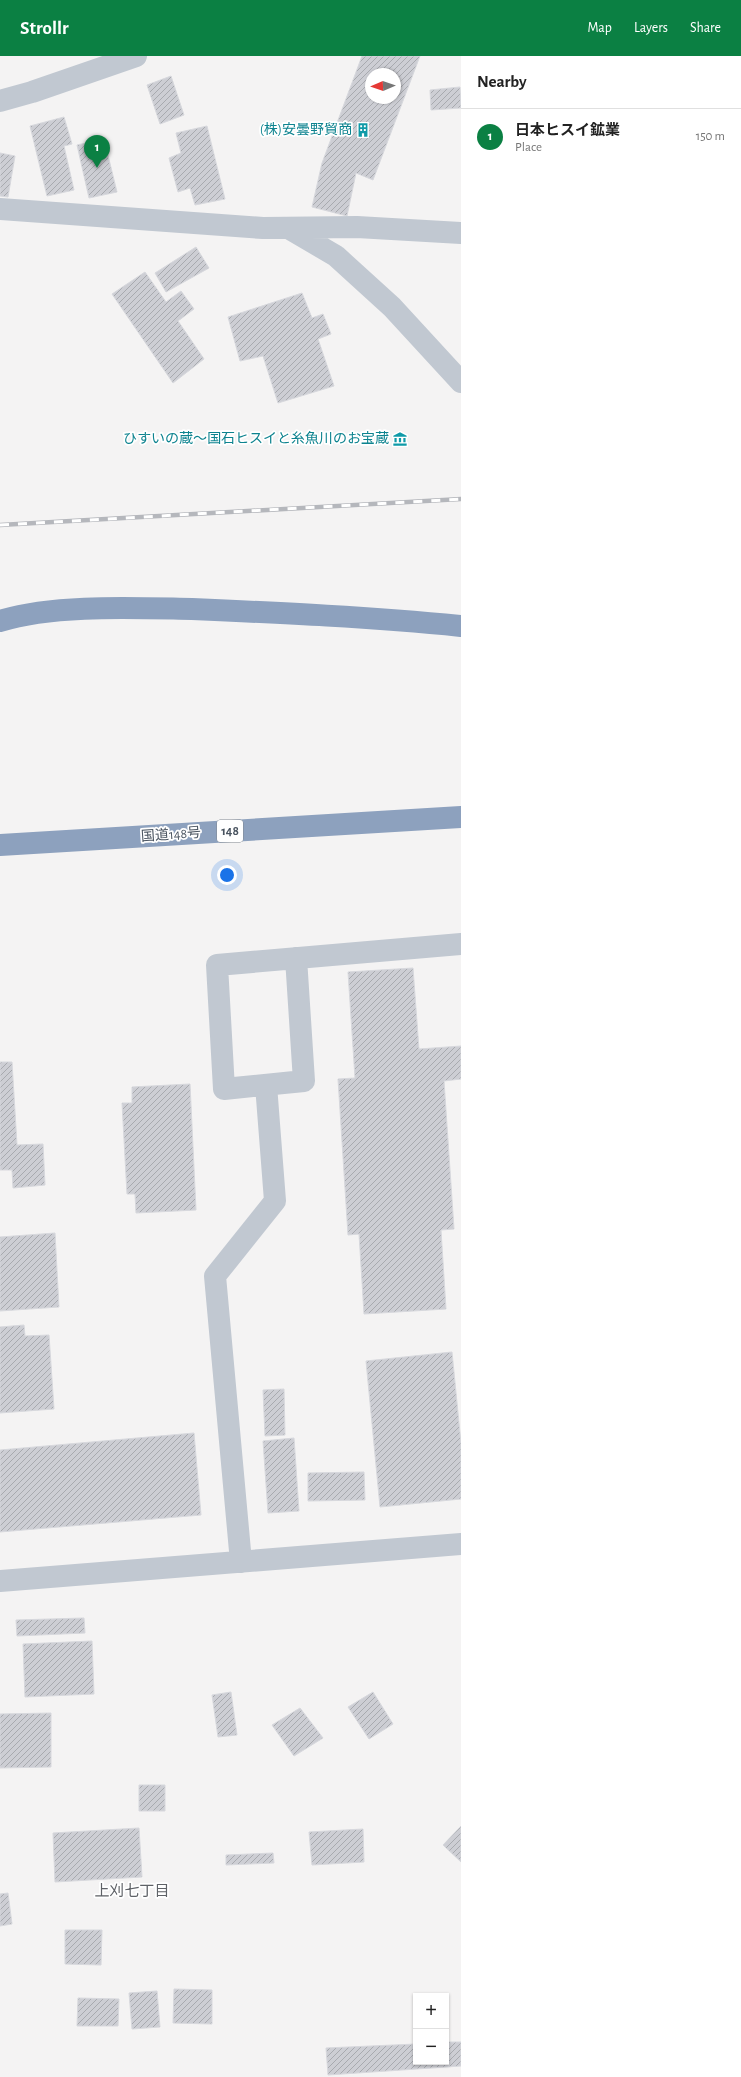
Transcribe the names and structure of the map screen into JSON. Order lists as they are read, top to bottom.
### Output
{
  "streets": {
    "highway": ["148", "国道148号"]
  },
  "districts": ["上刈七丁目"],
  "places": {
    "building": ["(株)安曇野貿商"],
    "museum": ["ひすいの蔵～国石ヒスイと糸魚川のお宝蔵"]
  },
  "north": "left",
  "page": {
    "header": "Strollr",
    "nav": ["Map", "Layers", "Share"],
    "heading": "Nearby",
    "list": [
      {
        "mark": "1",
        "name": "日本ヒスイ鉱業",
        "note": "Place",
        "value": "150 m"
      }
    ],
    "pins": "1",
    "map_buttons": ["+", "−"]
  }
}
